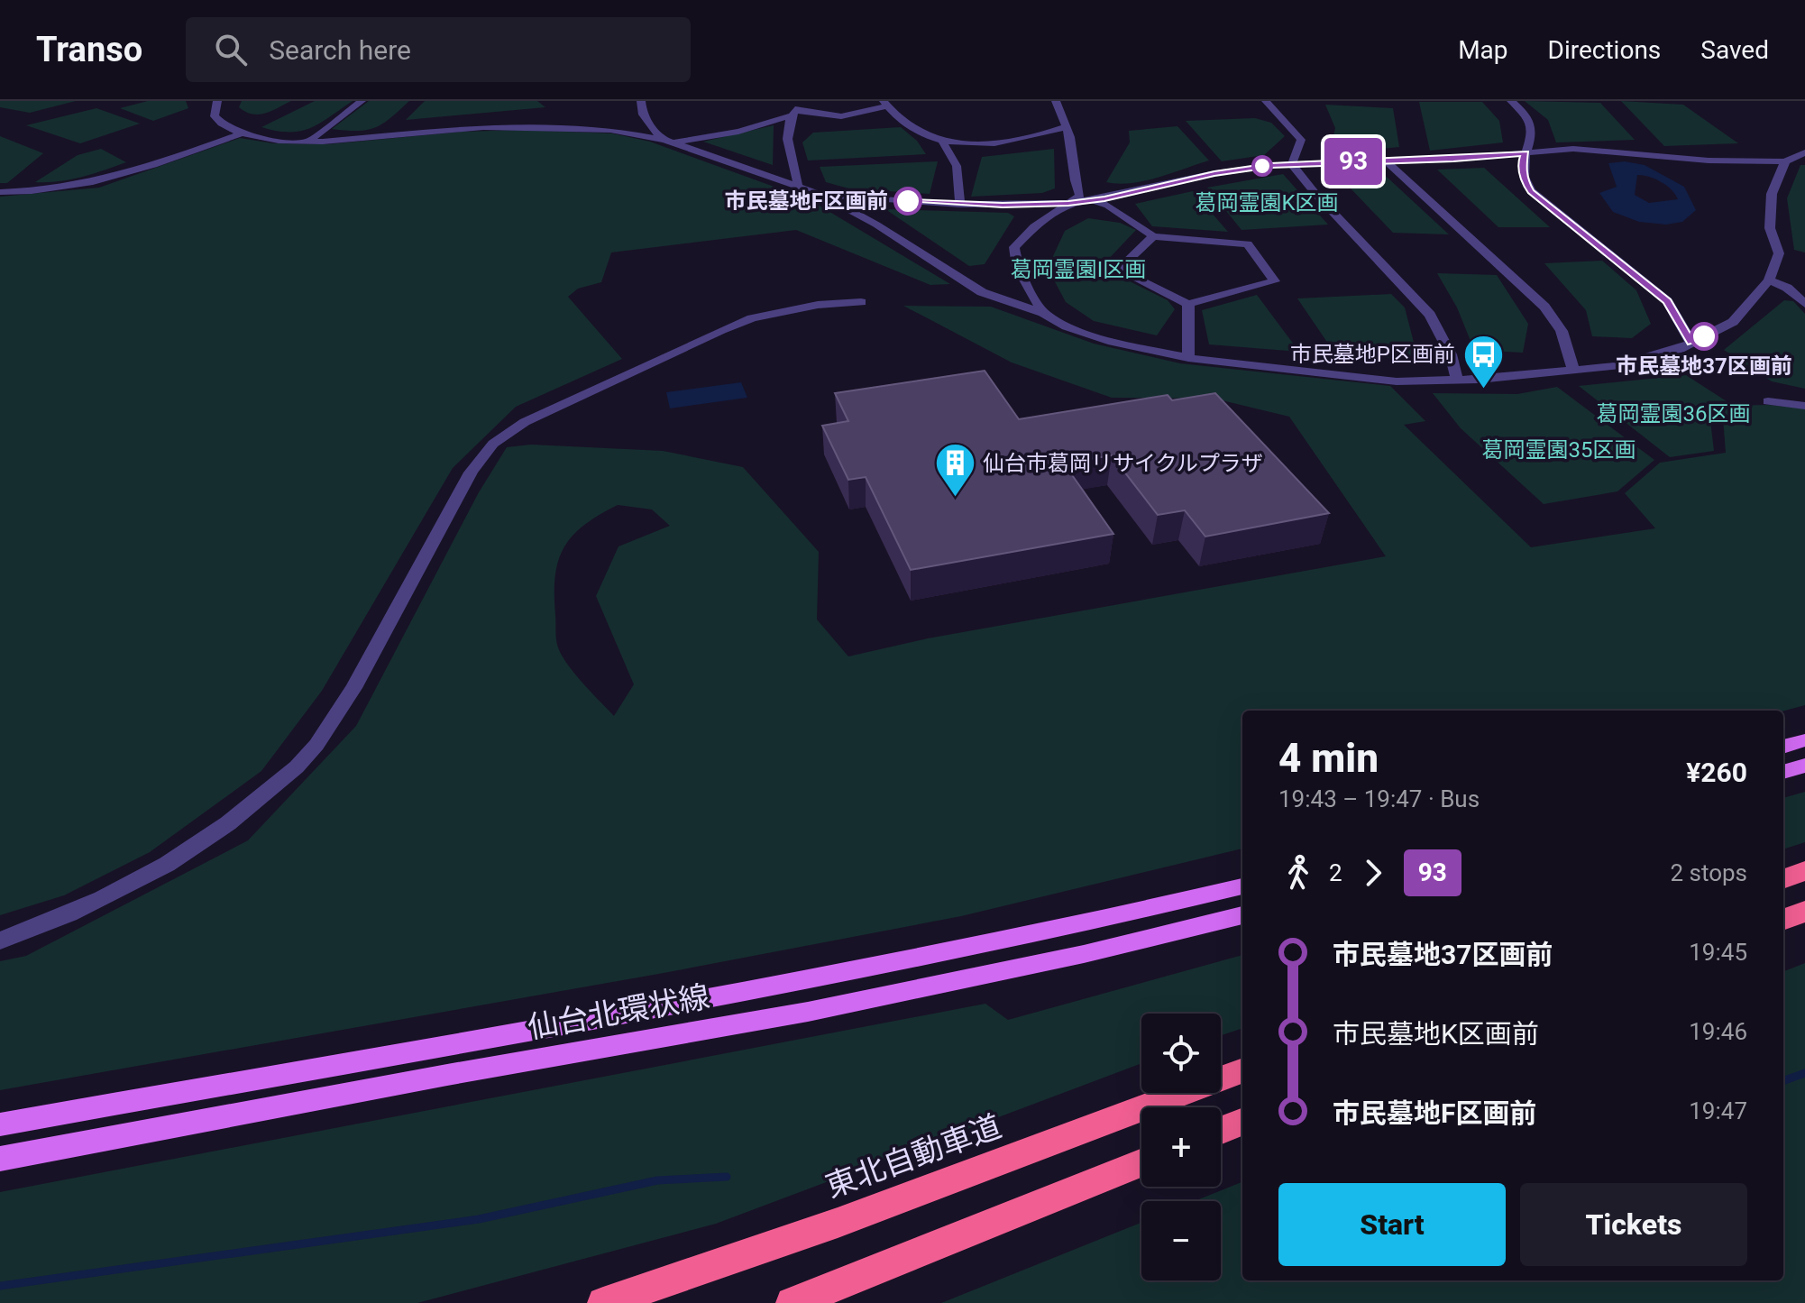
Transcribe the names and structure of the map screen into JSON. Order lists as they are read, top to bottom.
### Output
{
  "streets": {
    "highway": ["東北自動車道"],
    "main road": ["仙台北環状線"]
  },
  "parks": [
    "葛岡霊園K区画",
    "葛岡霊園I区画",
    "葛岡霊園36区画",
    "葛岡霊園35区画"
  ],
  "places": {
    "other": ["市民墓地F区画前", "市民墓地37区画前"],
    "bus stop": ["市民墓地P区画前"],
    "building": ["仙台市葛岡リサイクルプラザ"]
  },
  "lines": ["bus line 93"],
  "page": {
    "header": "Transo",
    "search": "Search here",
    "nav": ["Map", "Directions", "Saved"],
    "on_map": "93",
    "heading": ["4 min", "19:43 – 19:47 · Bus", "¥260"],
    "legs": ["2", "93", "2 stops"],
    "list": [
      {
        "name": "市民墓地37区画前",
        "value": "19:45"
      },
      {
        "name": "市民墓地K区画前",
        "value": "19:46"
      },
      {
        "name": "市民墓地F区画前",
        "value": "19:47"
      }
    ],
    "map_buttons": ["+", "−"],
    "buttons": ["Start", "Tickets"]
  }
}
